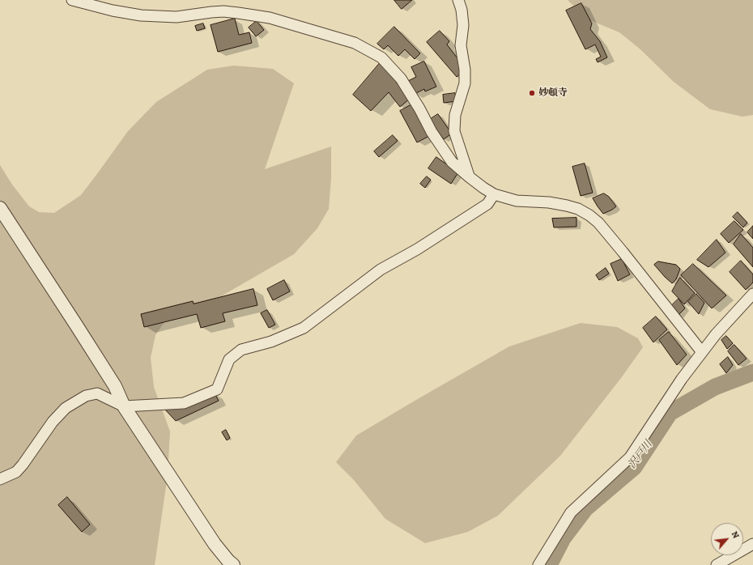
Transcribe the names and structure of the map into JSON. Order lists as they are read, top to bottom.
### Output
{
  "water": ["沢戸川"],
  "places": ["妙頓寺"],
  "north": "top right"
}
